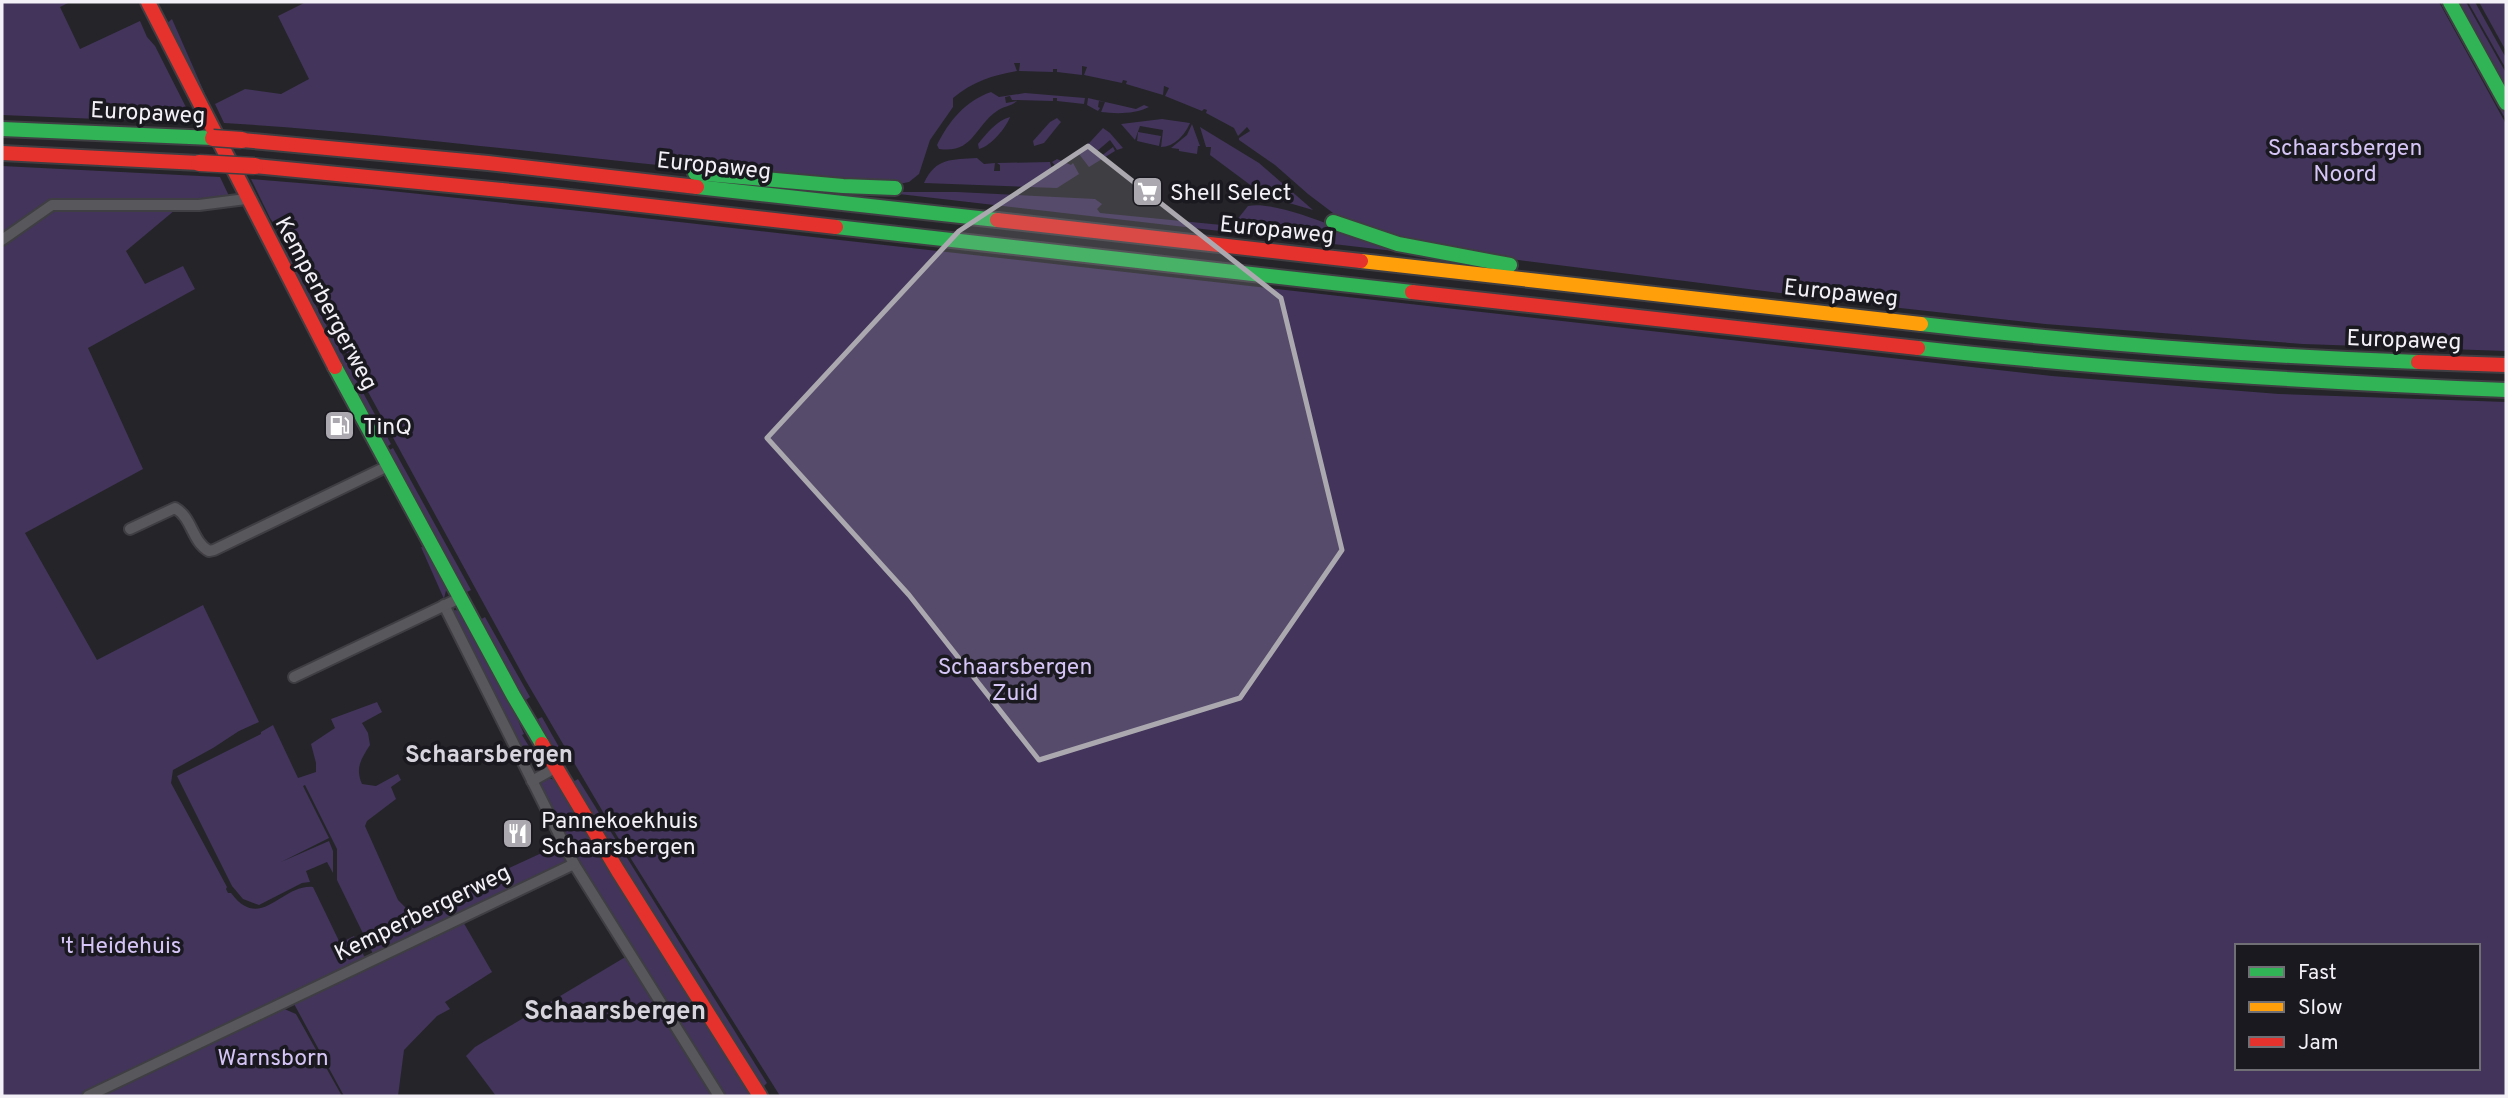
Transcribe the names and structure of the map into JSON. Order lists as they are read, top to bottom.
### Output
{
  "streets": {
    "main road": ["Europaweg", "Kemperbergerweg"]
  },
  "districts": ["Schaarsbergen", "Schaarsbergen"],
  "parks": [
    "Schaarsbergen Noord",
    "Schaarsbergen Zuid",
    "'t Heidehuis",
    "Warnsborn"
  ],
  "places": {
    "supermarket": ["Shell Select"],
    "fuel station": ["TinQ"],
    "restaurant": ["Pannekoekhuis Schaarsbergen"]
  },
  "legend": ["Fast", "Slow", "Jam"]
}
